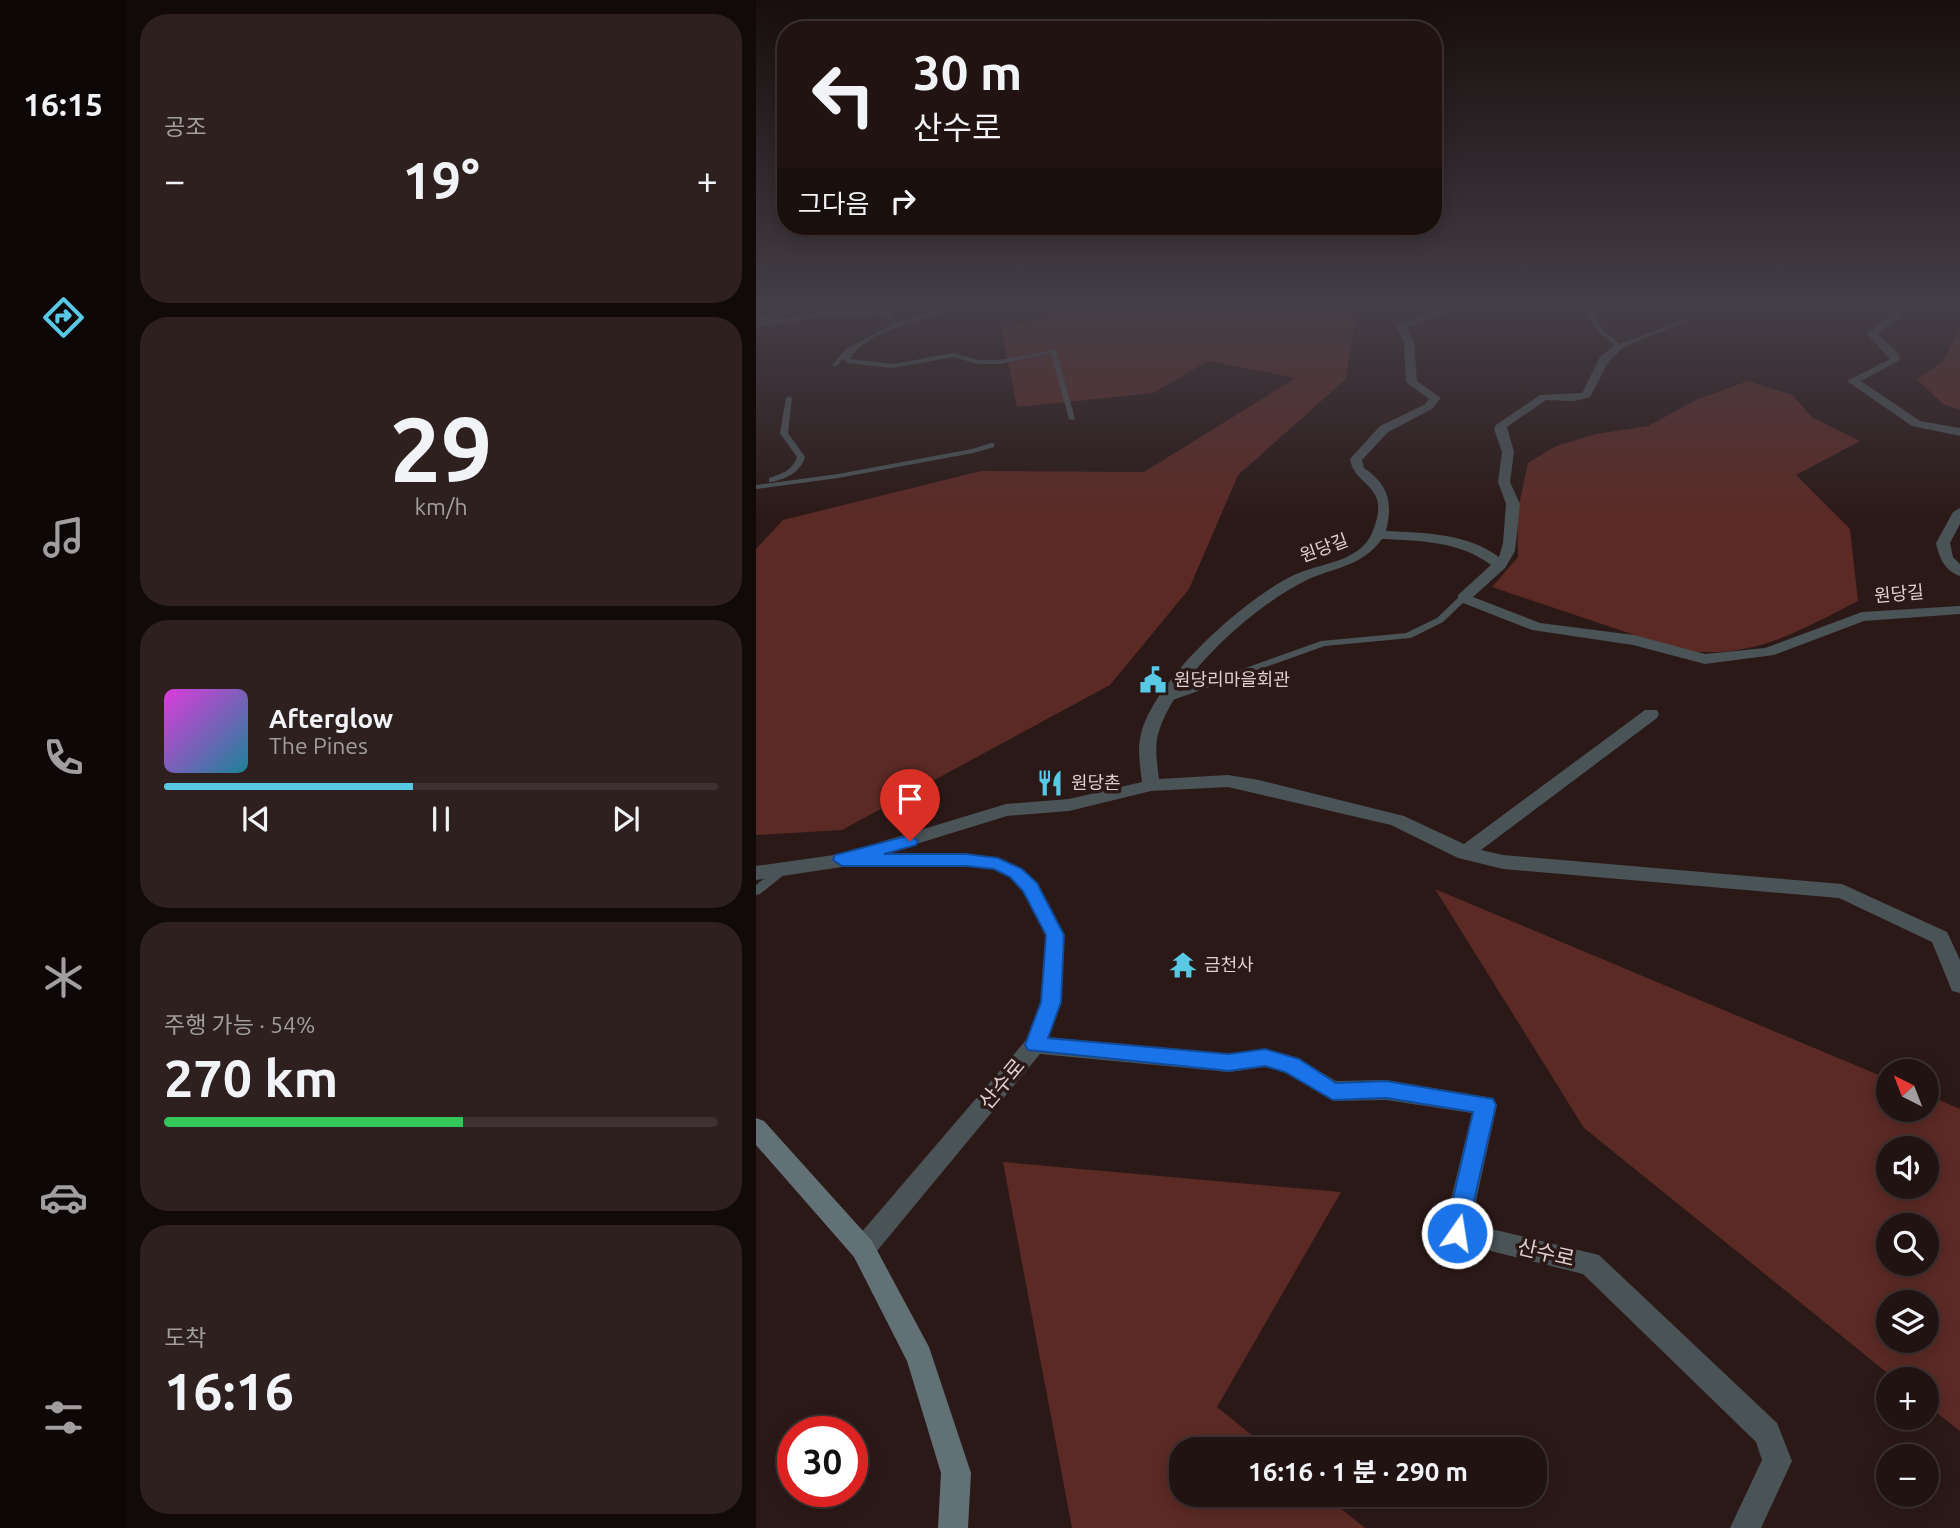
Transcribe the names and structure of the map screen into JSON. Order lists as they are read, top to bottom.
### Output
{
  "streets": {
    "street": ["원당길", "산수로"]
  },
  "places": {
    "public building": ["원당리마을회관"],
    "restaurant": ["원당촌"],
    "temple": ["금천사"]
  },
  "north": "top left",
  "page": {
    "tabs": "16:15",
    "tile": [
      "공조",
      ["29", "km/h"],
      ["주행 가능 · 54%", "270 km"],
      ["도착", "16:16"]
    ],
    "turn": ["30 m", "산수로"],
    "heat": ["−", "19°", "+"],
    "then": "그다음",
    "song": ["Afterglow", "The Pines"],
    "map_buttons": ["+", "−"],
    "limit": "30",
    "trip": "16:16 · 1 분 · 290 m"
  }
}
